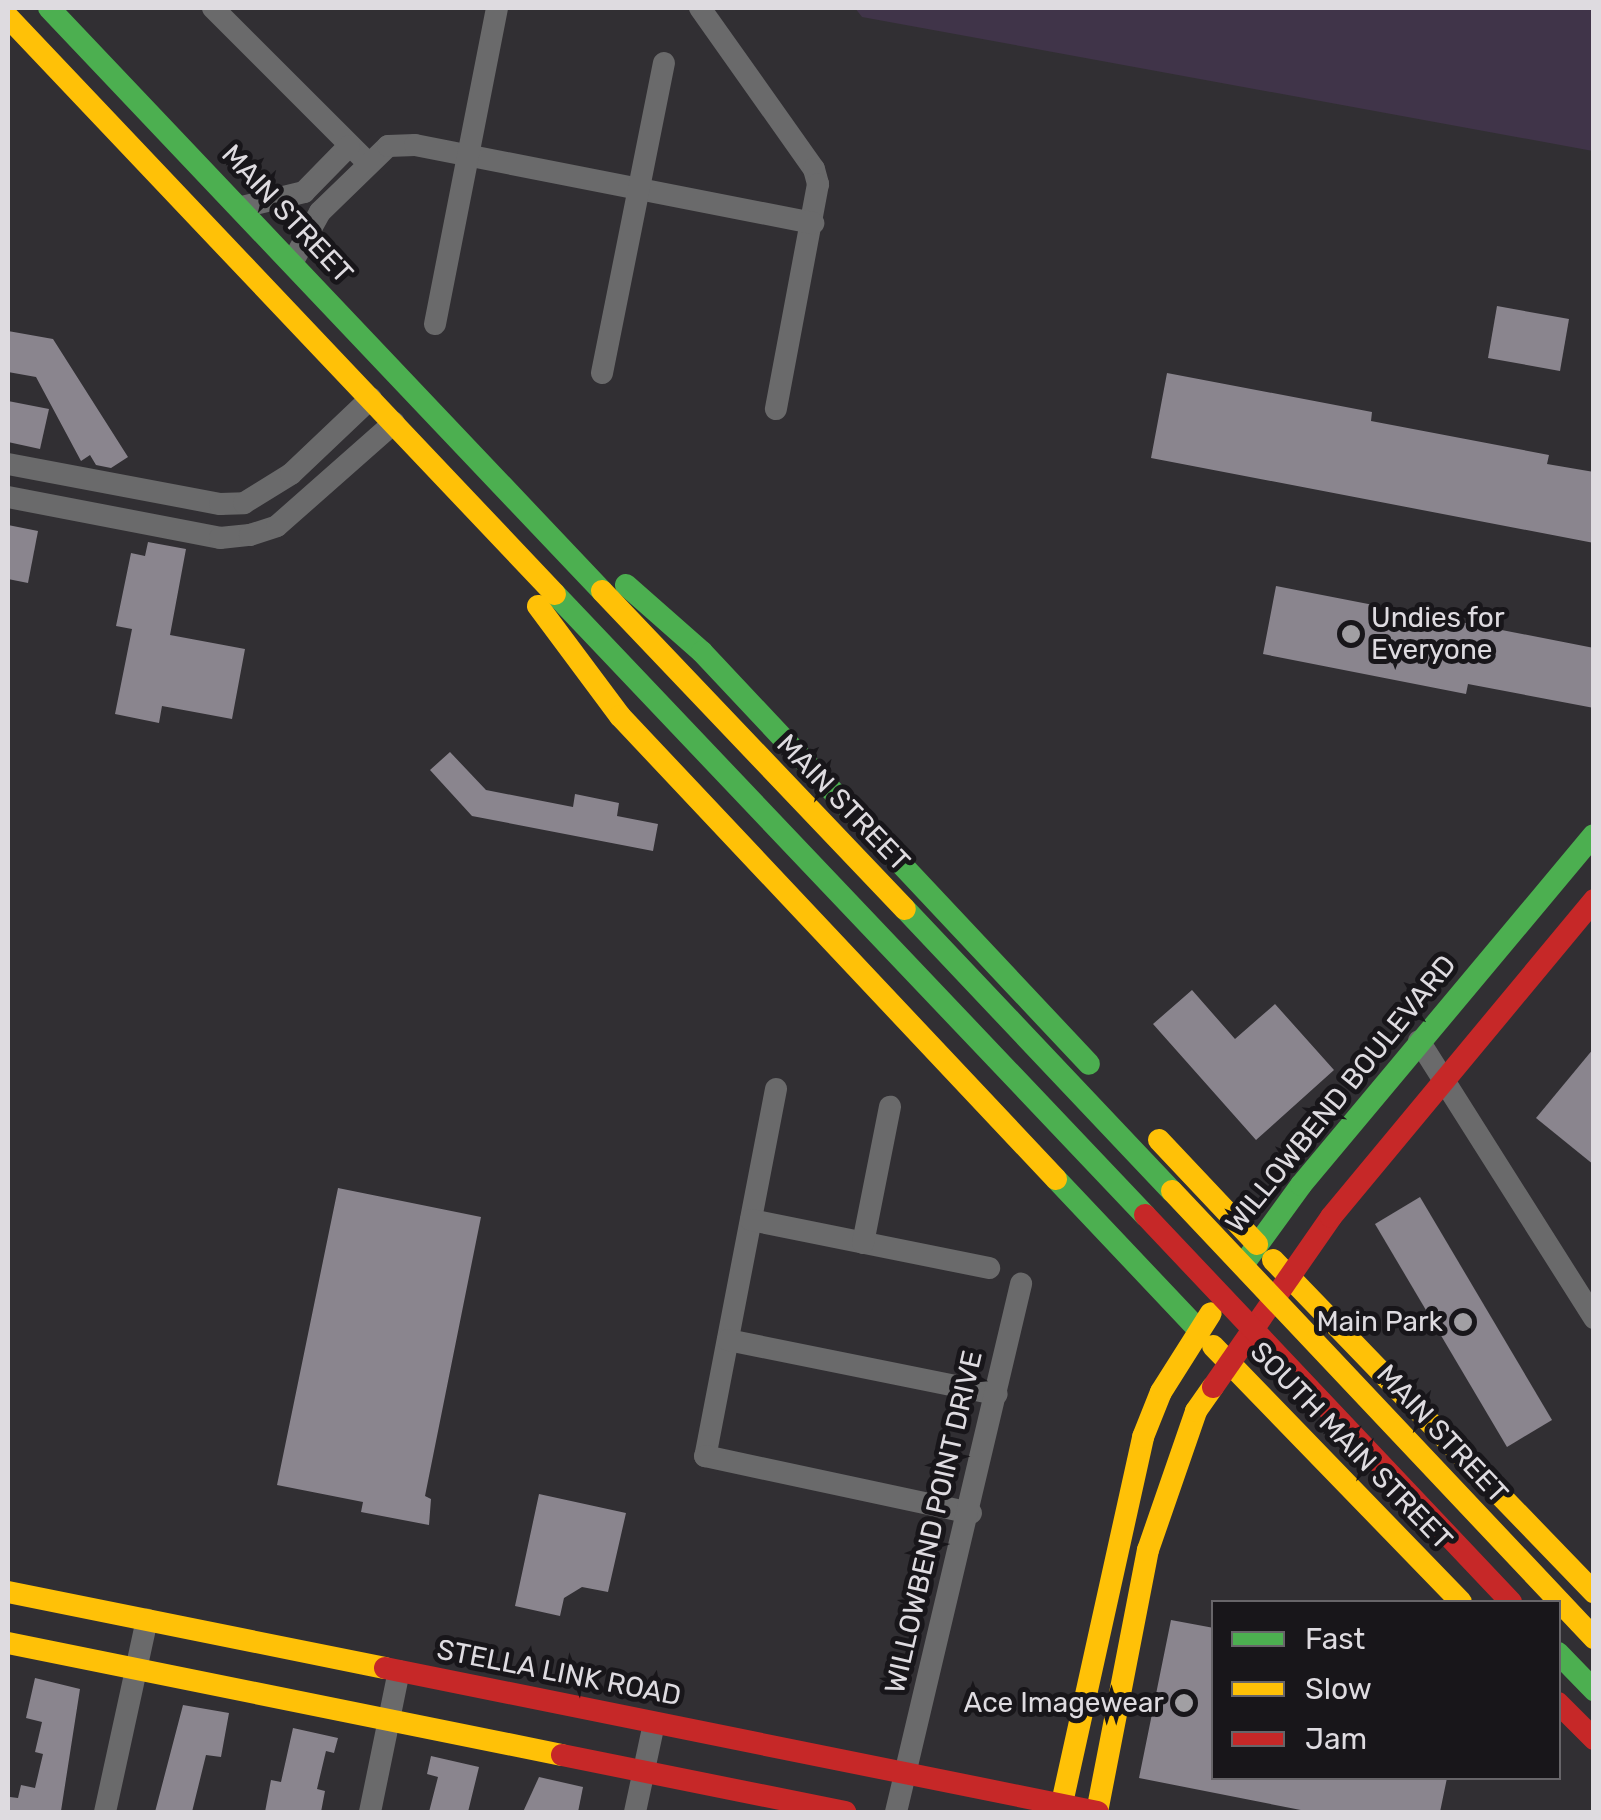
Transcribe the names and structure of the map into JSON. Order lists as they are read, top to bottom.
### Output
{
  "streets": {
    "main road": [
      "MAIN STREET",
      "WILLOWBEND BOULEVARD",
      "SOUTH MAIN STREET",
      "STELLA LINK ROAD"
    ],
    "street": ["WILLOWBEND POINT DRIVE"]
  },
  "crossings": [
    ["WILLOWBEND BOULEVARD", "SOUTH MAIN STREET"],
    ["WILLOWBEND BOULEVARD", "STELLA LINK ROAD"],
    ["WILLOWBEND POINT DRIVE", "STELLA LINK ROAD"]
  ],
  "places": ["Undies for Everyone", "Main Park", "Ace Imagewear"],
  "legend": ["Fast", "Slow", "Jam"]
}
